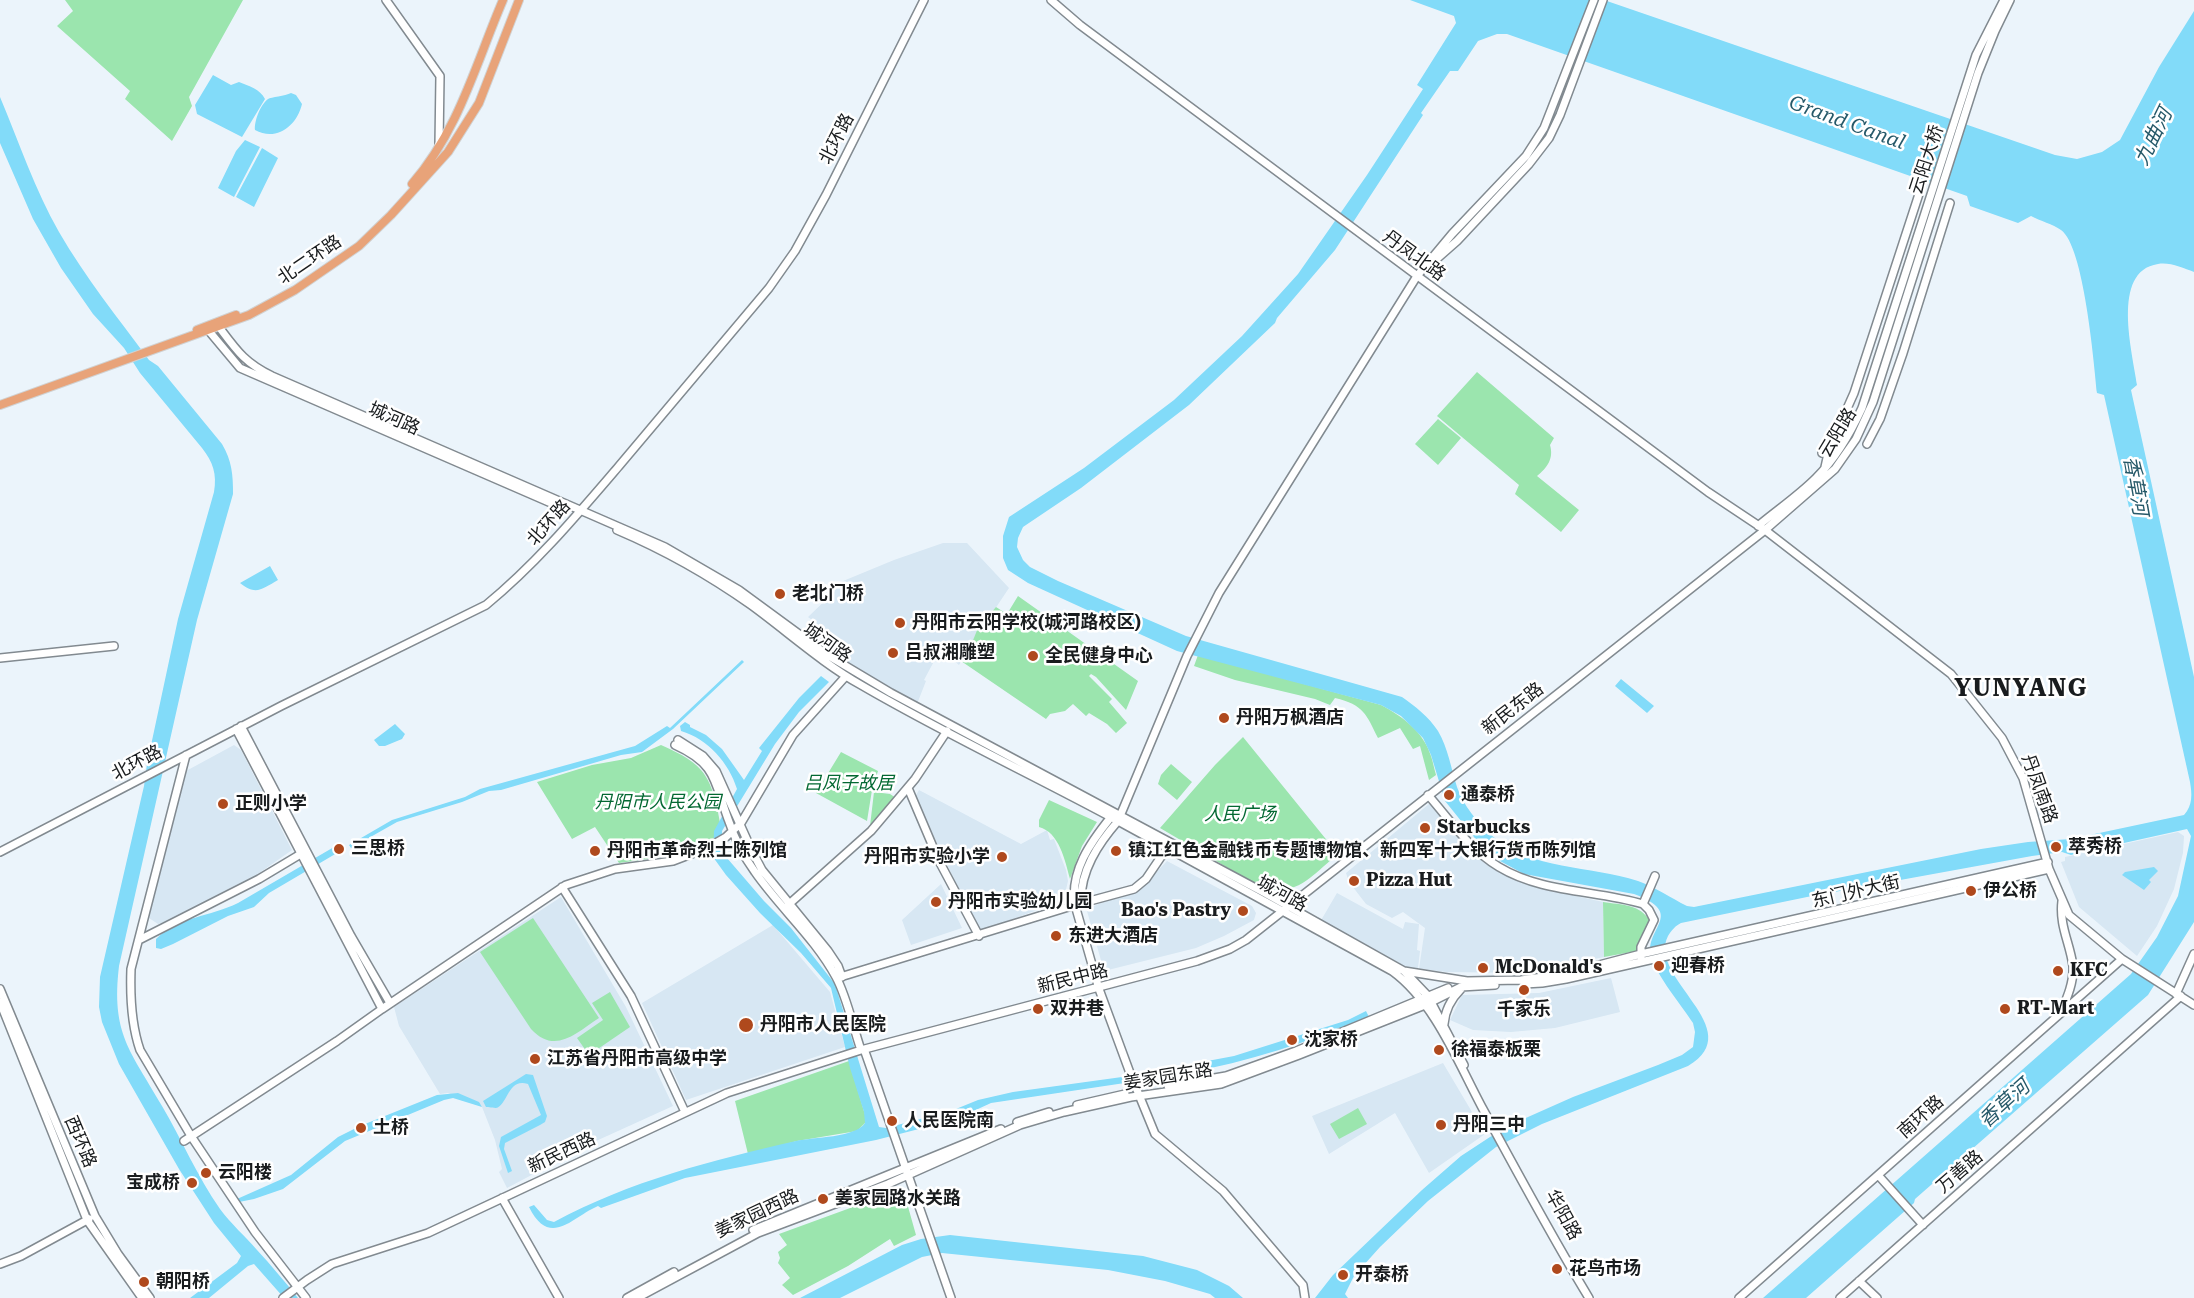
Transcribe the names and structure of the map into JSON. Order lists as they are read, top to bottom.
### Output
{
  "streets": {
    "main road": ["北二环路"],
    "street": [
      "北环路",
      "云阳大桥",
      "丹凤北路",
      "城河路",
      "云阳路",
      "新民东路",
      "丹凤南路",
      "东门外大街",
      "新民中路",
      "姜家园东路",
      "南环路",
      "西环路",
      "新民西路",
      "万善路",
      "姜家园西路",
      "华阳路"
    ]
  },
  "crossings": [
    ["北环路", "城河路"],
    ["云阳大桥", "云阳路"],
    ["丹凤北路", "云阳路"],
    ["丹凤北路", "新民东路"],
    ["丹凤北路", "丹凤南路"],
    ["北二环路", "城河路"],
    ["城河路", "新民东路"],
    ["城河路", "新民中路"],
    ["城河路", "姜家园东路"],
    ["云阳路", "新民东路"],
    ["云阳路", "丹凤南路"],
    ["新民东路", "丹凤南路"],
    ["新民东路", "新民中路"],
    ["丹凤南路", "东门外大街"],
    ["丹凤南路", "南环路"],
    ["丹凤南路", "万善路"],
    ["新民中路", "新民西路"],
    ["姜家园东路", "姜家园西路"]
  ],
  "districts": ["YUNYANG"],
  "water": ["Grand Canal", "九曲河", "香草河"],
  "parks": ["吕凤子故居", "丹阳市人民公园", "人民广场"],
  "places": [
    "老北门桥",
    "丹阳市云阳学校(城河路校区)",
    "吕叔湘雕塑",
    "全民健身中心",
    "丹阳万枫酒店",
    "通泰桥",
    "正则小学",
    "Starbucks",
    "萃秀桥",
    "三思桥",
    "丹阳市革命烈士陈列馆",
    "镇江红色金融钱币专题博物馆、新四军十大银行货币陈列馆",
    "丹阳市实验小学",
    "Pizza Hut",
    "伊公桥",
    "丹阳市实验幼儿园",
    "Bao's Pastry",
    "东进大酒店",
    "迎春桥",
    "McDonald's",
    "KFC",
    "千家乐",
    "双井巷",
    "RT-Mart",
    "丹阳市人民医院",
    "沈家桥",
    "徐福泰板栗",
    "江苏省丹阳市高级中学",
    "人民医院南",
    "丹阳三中",
    "土桥",
    "云阳楼",
    "宝成桥",
    "姜家园路水关路",
    "花鸟市场",
    "开泰桥",
    "朝阳桥"
  ]
}
